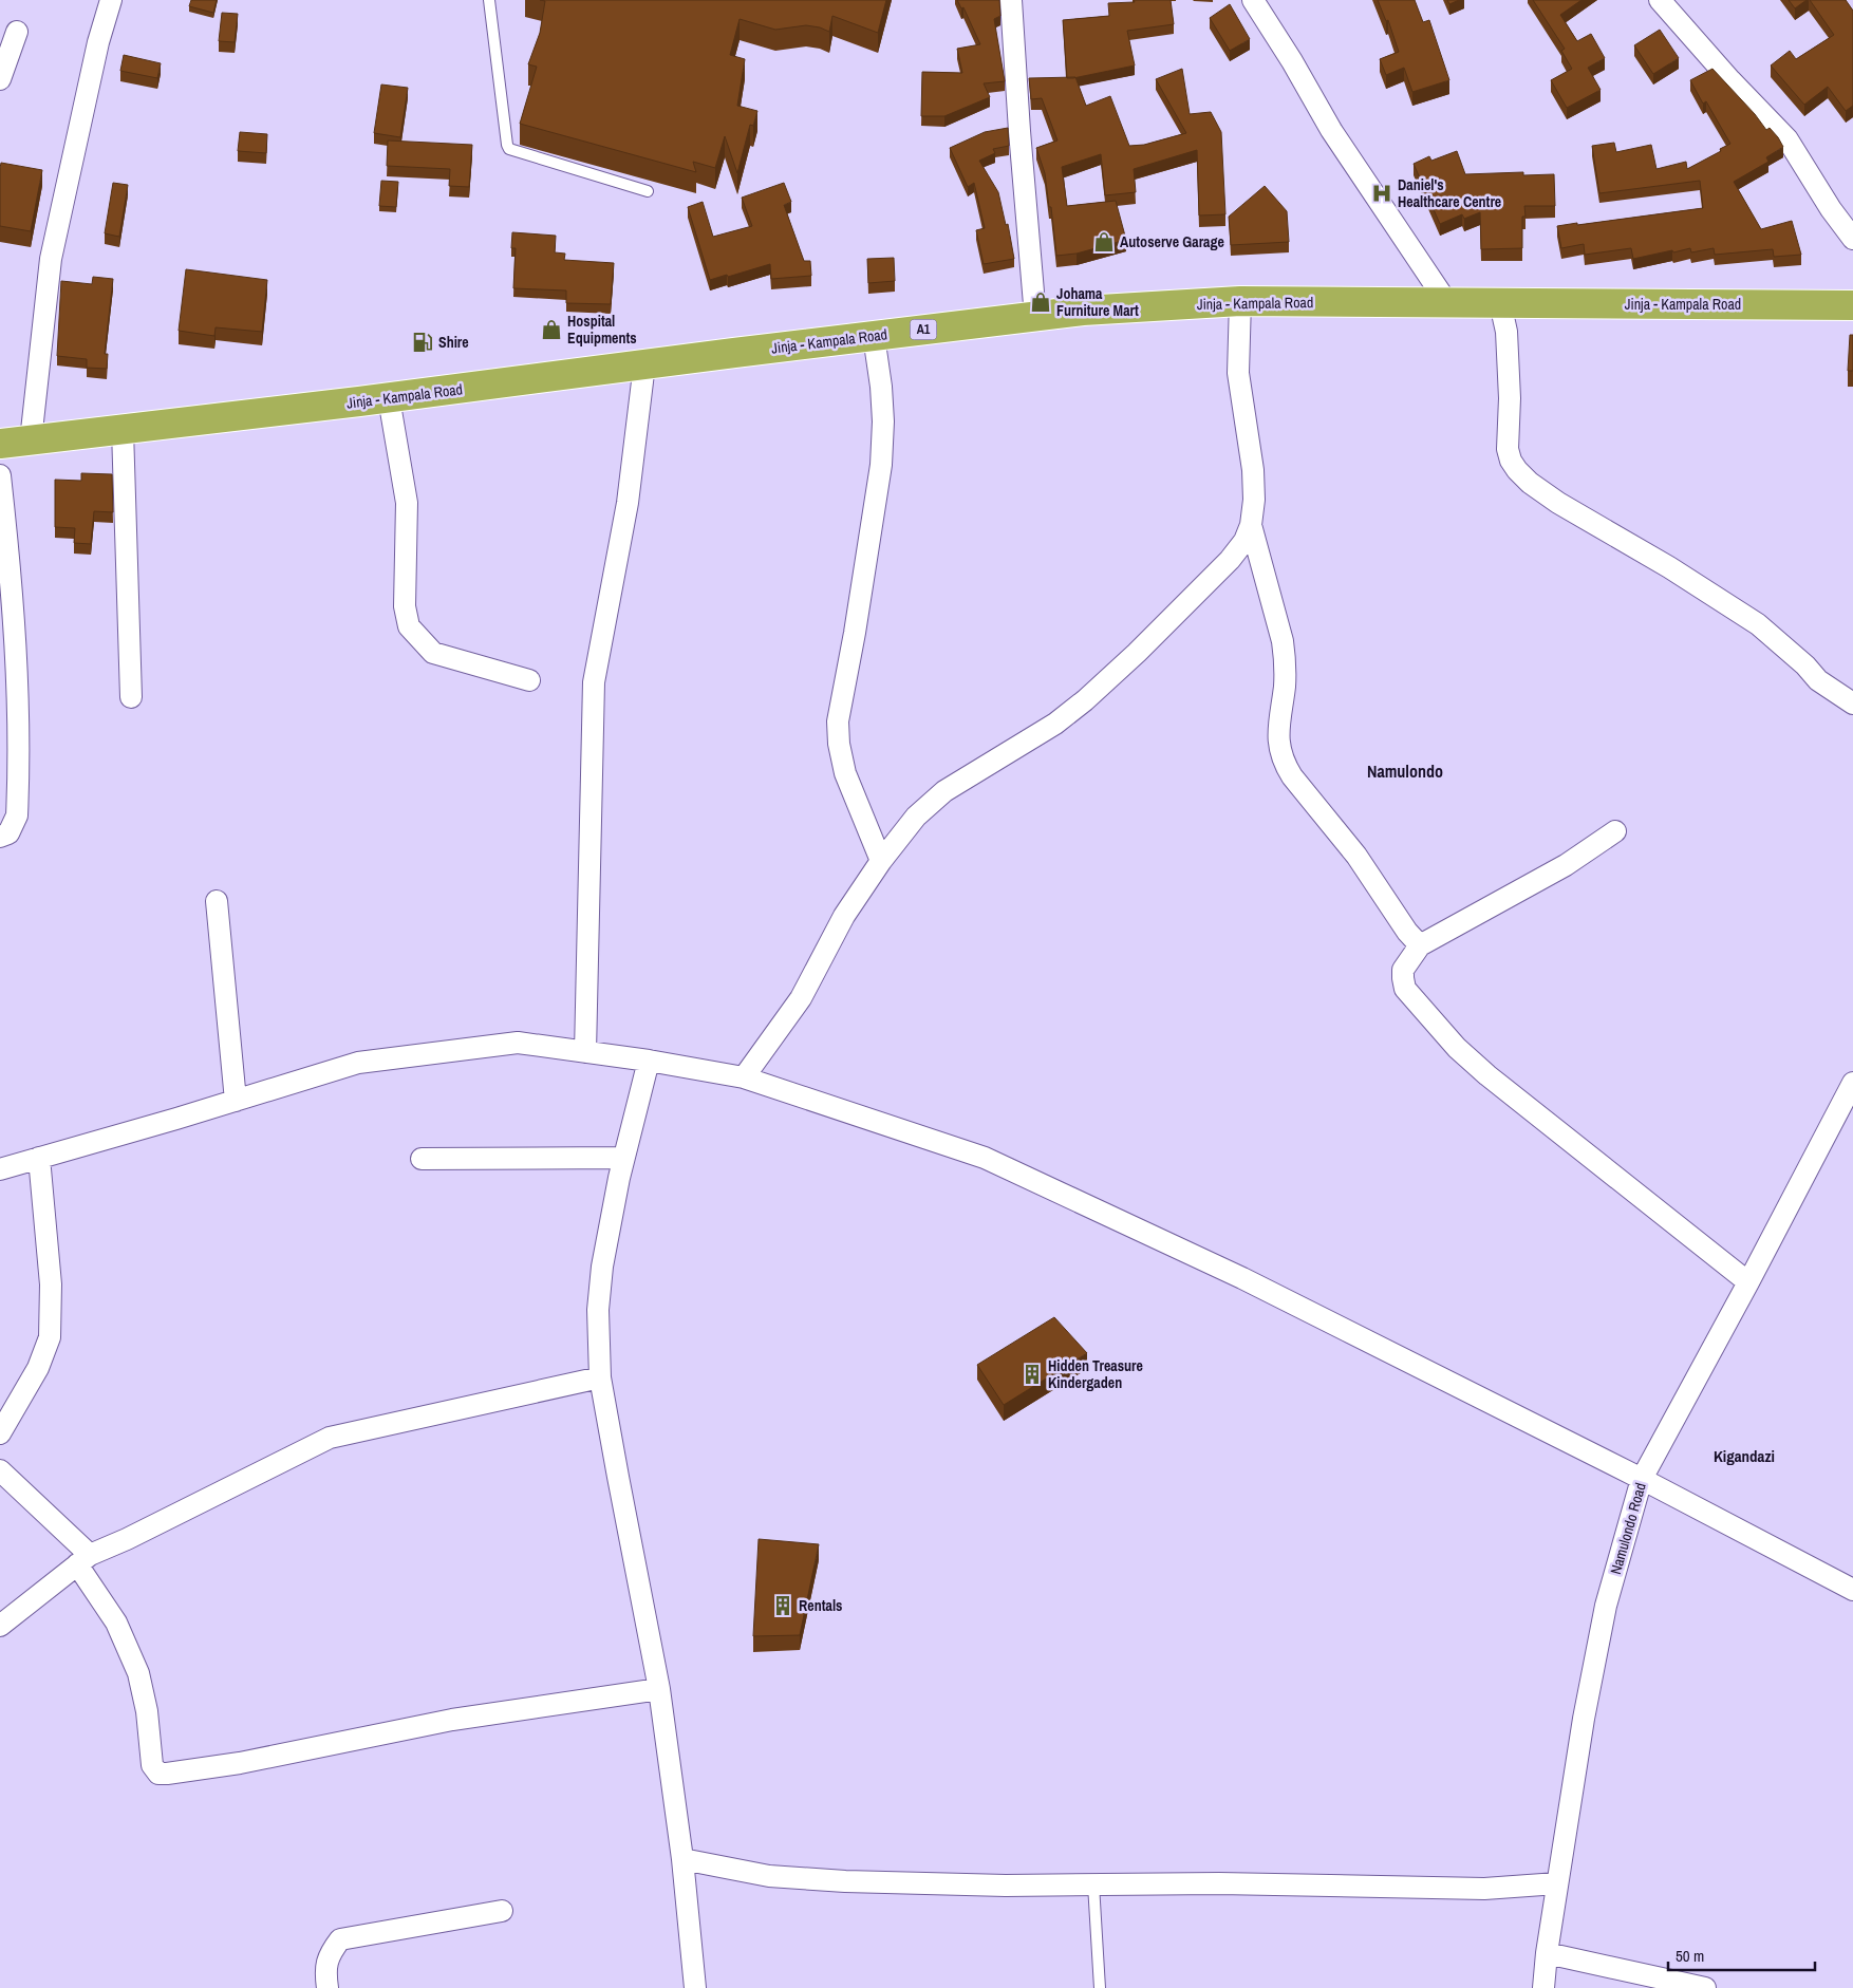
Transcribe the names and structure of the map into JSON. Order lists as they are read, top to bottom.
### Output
{
  "streets": {
    "highway": ["Jinja - Kampala Road", "A1"],
    "street": ["Namulondo Road"]
  },
  "districts": ["Namulondo", "Kigandazi"],
  "places": {
    "hospital": ["Daniel's Healthcare Centre"],
    "shop": ["Autoserve Garage", "Johama Furniture Mart", "Hospital Equipments"],
    "fuel station": ["Shire"],
    "building": ["Hidden Treasure Kindergaden", "Rentals"]
  },
  "scale_bar": "50 m"
}
